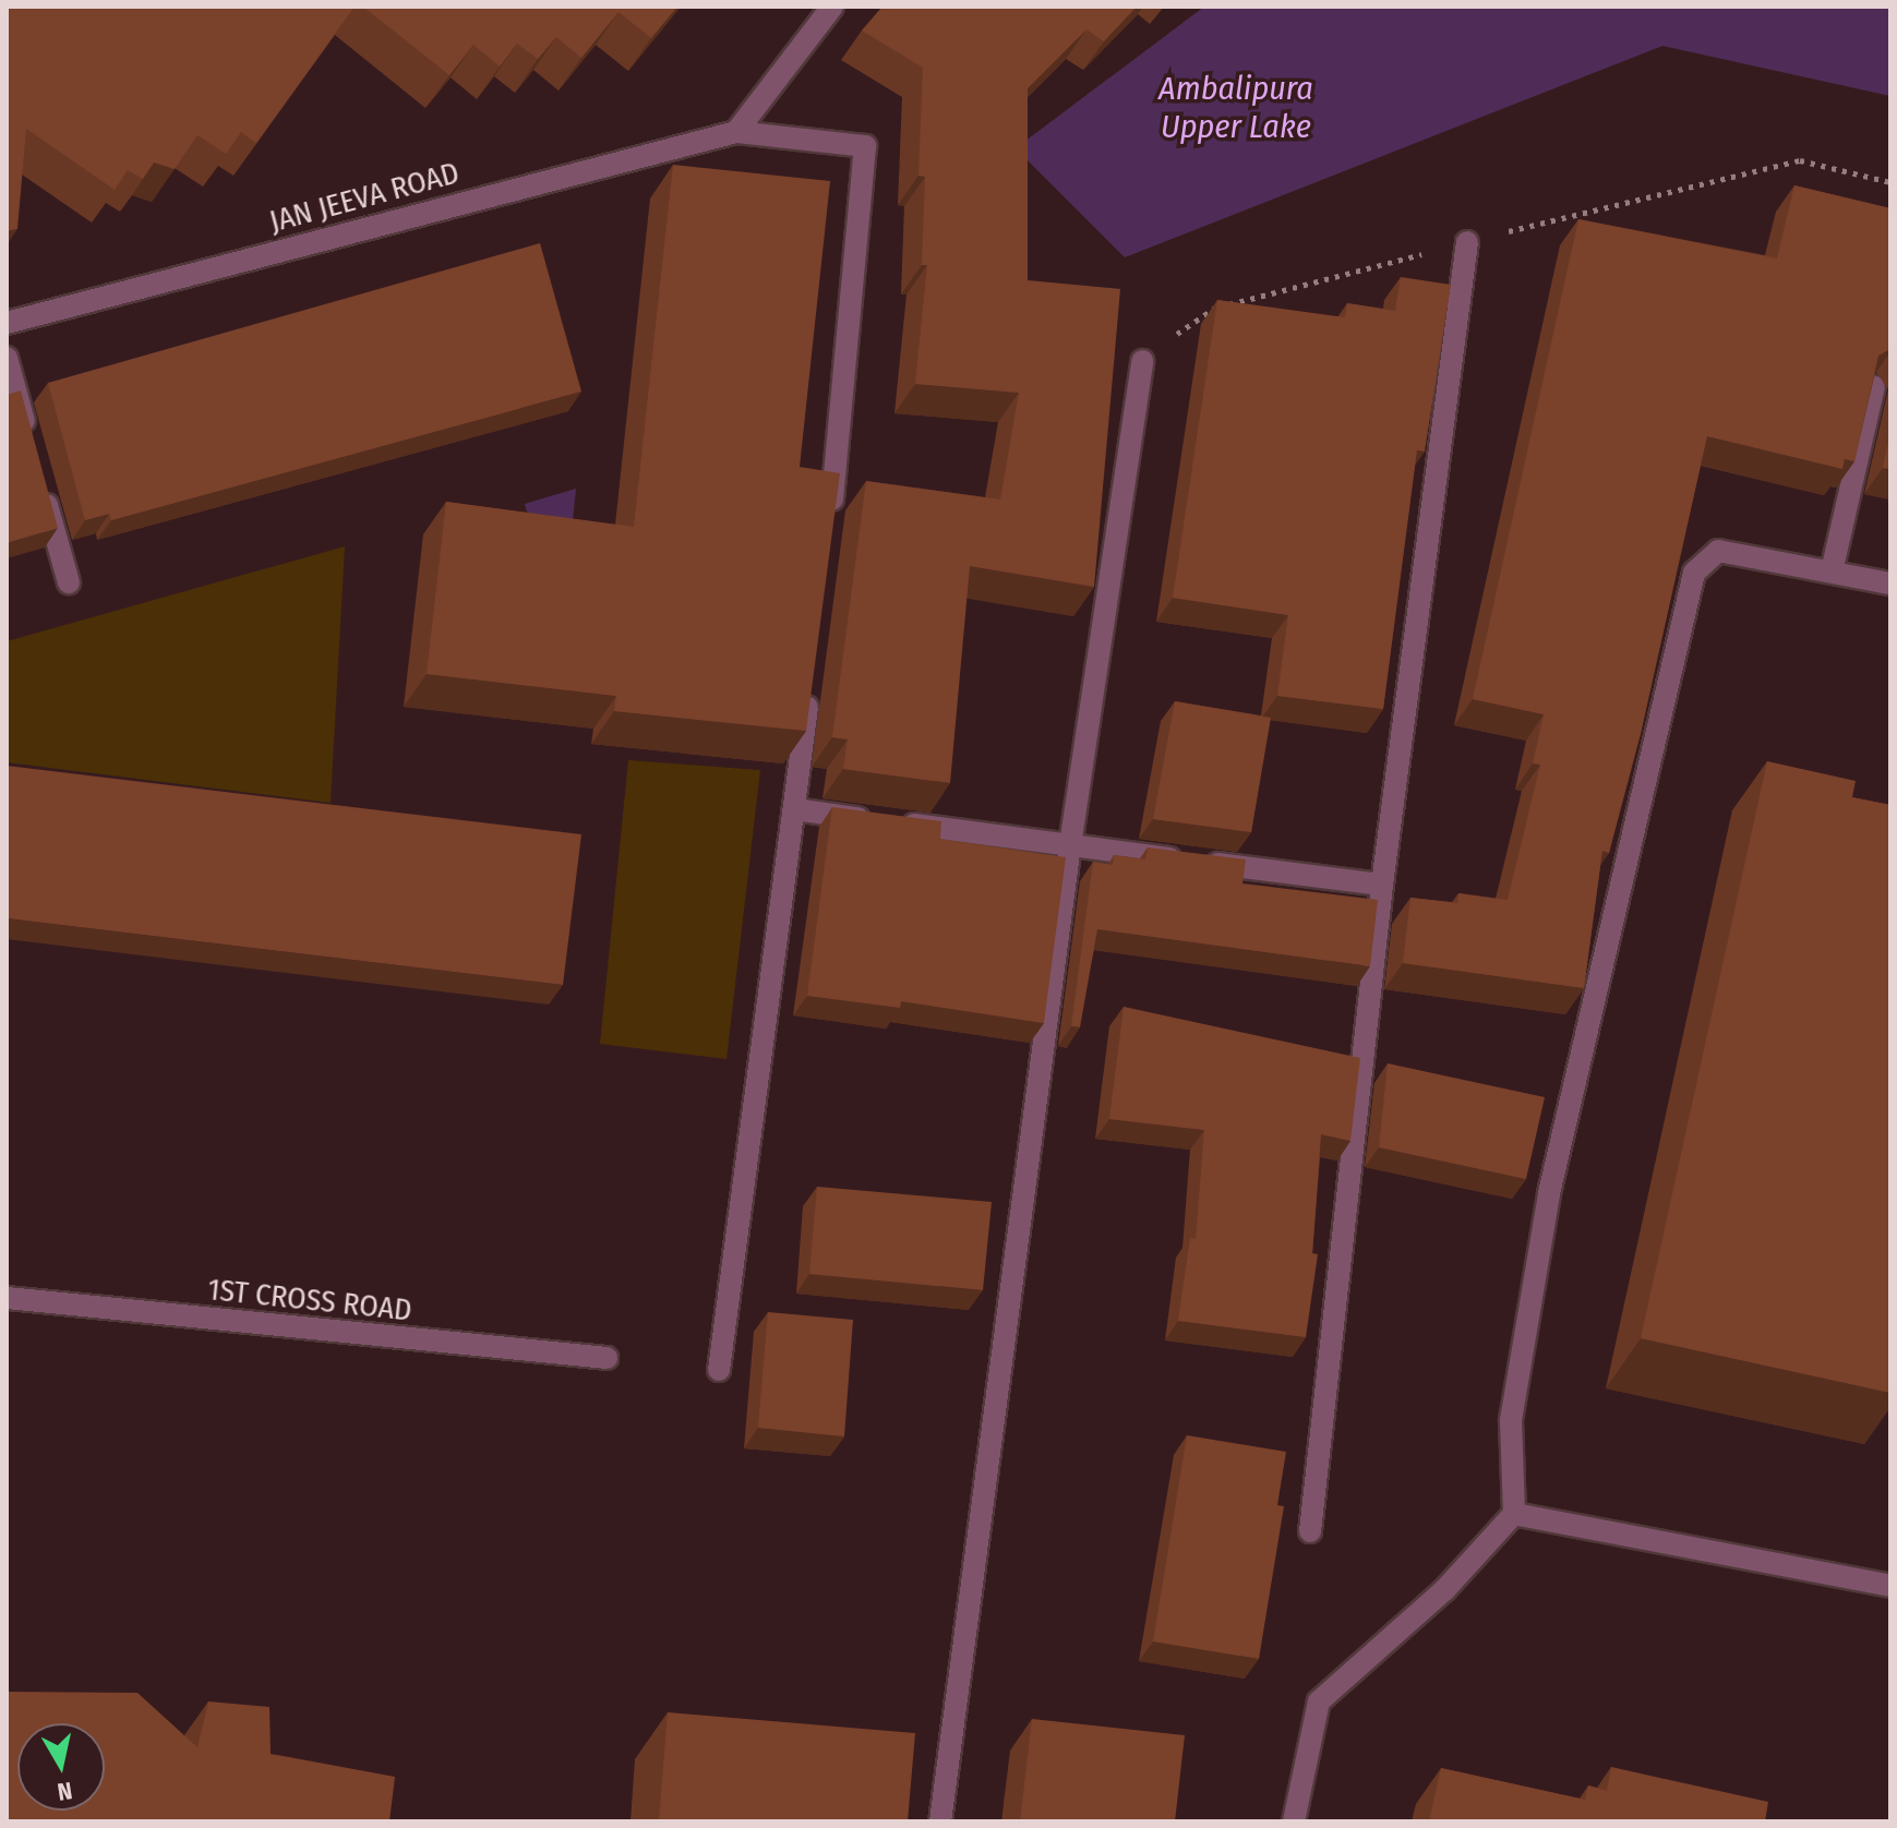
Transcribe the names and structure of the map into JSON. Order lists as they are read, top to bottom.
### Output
{
  "streets": {
    "street": ["JAN JEEVA ROAD", "1ST CROSS ROAD"]
  },
  "water": ["Ambalipura Upper Lake"],
  "north": "bottom"
}
